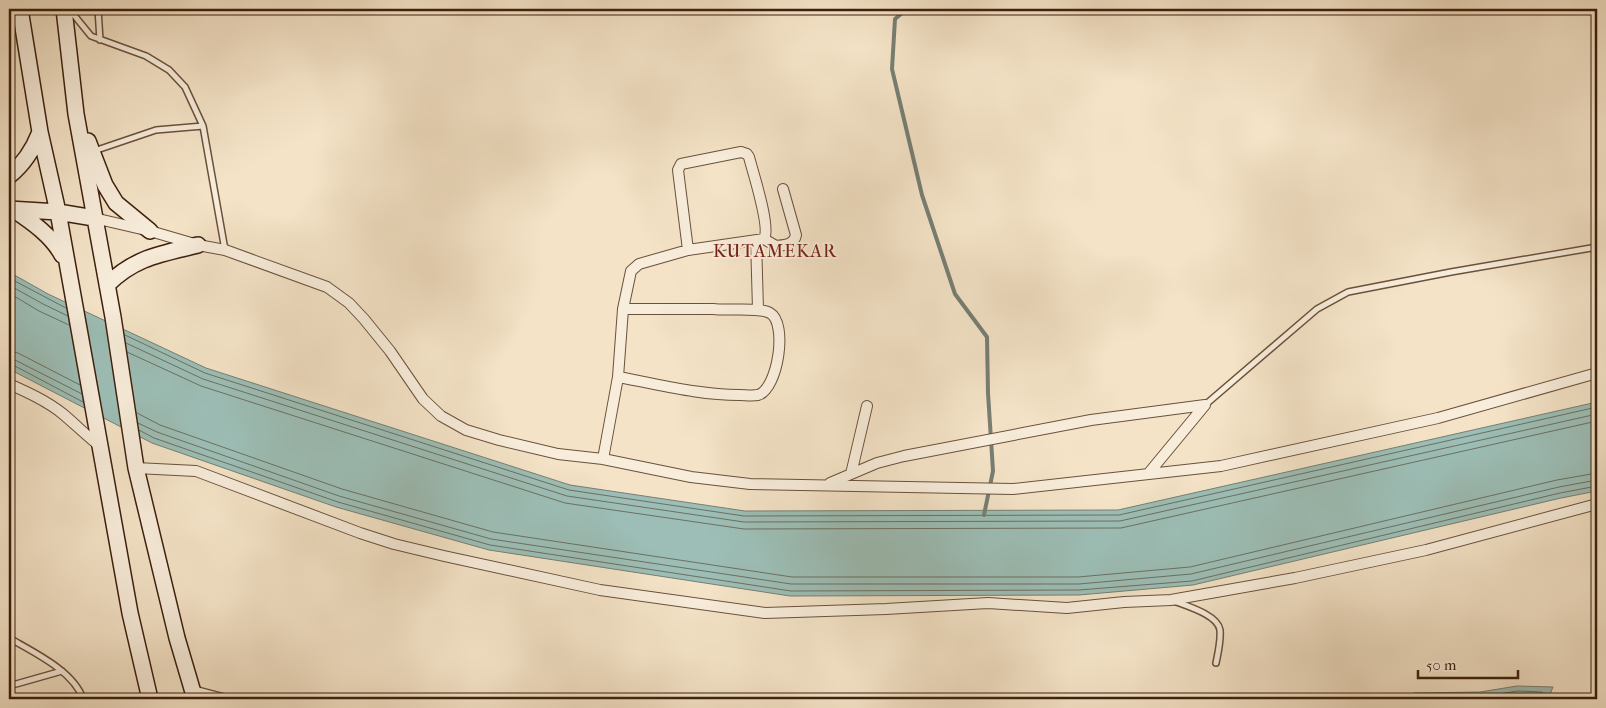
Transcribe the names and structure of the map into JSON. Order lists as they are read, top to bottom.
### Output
{
  "districts": ["KUTAMEKAR"],
  "scale_bar": "50 m"
}
